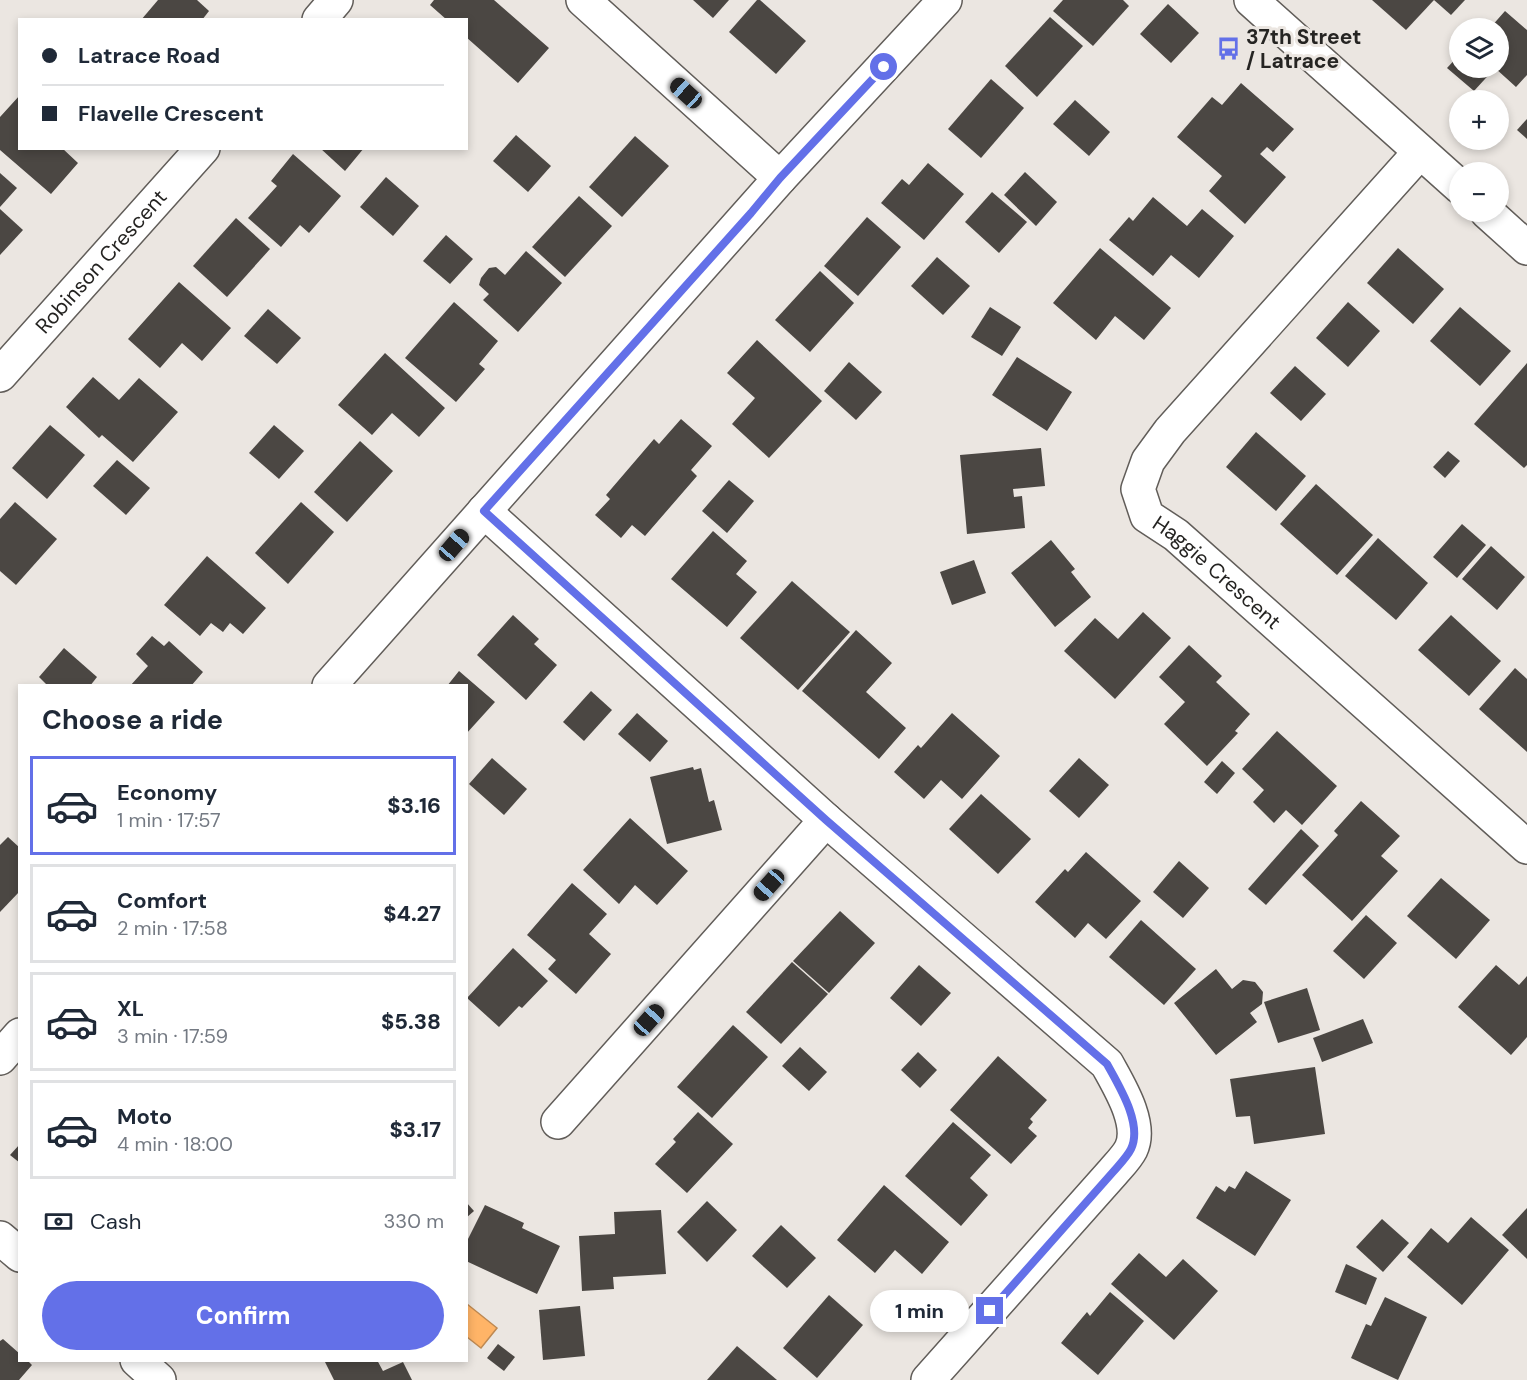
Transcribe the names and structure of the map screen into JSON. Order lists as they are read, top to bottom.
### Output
{
  "streets": {
    "street": ["Robinson Crescent", "Haggie Crescent"]
  },
  "places": {
    "bus stop": ["37th Street / Latrace"]
  },
  "page": {
    "map_buttons": ["+", "−"],
    "banner": ["Latrace Road", "Flavelle Crescent"],
    "heading": "Choose a ride",
    "list": [
      {
        "name": "Economy",
        "note": "1 min · 17:57",
        "value": "$3.16"
      },
      {
        "name": "Comfort",
        "note": "2 min · 17:58",
        "value": "$4.27"
      },
      {
        "name": "XL",
        "note": "3 min · 17:59",
        "value": "$5.38"
      },
      {
        "name": "Moto",
        "note": "4 min · 18:00",
        "value": "$3.17"
      }
    ],
    "pay": ["Cash", "330 m"],
    "buttons": "Confirm",
    "bubble": "1 min"
  }
}
